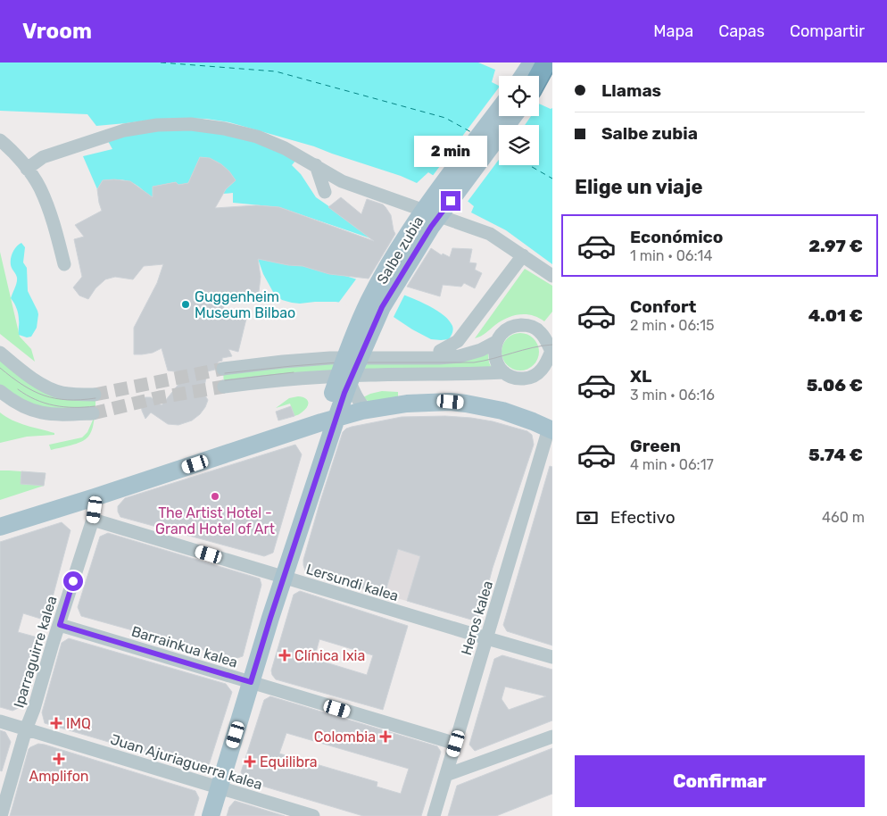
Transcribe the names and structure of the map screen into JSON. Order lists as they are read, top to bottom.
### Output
{
  "streets": {
    "main road": ["Salbe zubia"],
    "street": [
      "Lersundi kalea",
      "Heros kalea",
      "Barrainkua kalea",
      "Iparraguirre kalea",
      "Juan Ajuriaguerra kalea"
    ]
  },
  "crossings": [
    ["Lersundi kalea", "Heros kalea"],
    ["Lersundi kalea", "Iparraguirre kalea"],
    ["Heros kalea", "Barrainkua kalea"],
    ["Barrainkua kalea", "Iparraguirre kalea"],
    ["Iparraguirre kalea", "Juan Ajuriaguerra kalea"]
  ],
  "places": {
    "other": ["Guggenheim Museum Bilbao", "The Artist Hotel - Grand Hotel of Art"],
    "health": [
      "Clínica Ixia",
      "IMQ",
      "Colombia",
      "Amplifon",
      "Equilibra"
    ]
  },
  "page": {
    "header": "Vroom",
    "nav": ["Mapa", "Capas", "Compartir"],
    "banner": ["Llamas", "Salbe zubia"],
    "bubble": "2 min",
    "heading": "Elige un viaje",
    "list": [
      {
        "name": "Económico",
        "note": "1 min · 06:14",
        "value": "2.97 €"
      },
      {
        "name": "Confort",
        "note": "2 min · 06:15",
        "value": "4.01 €"
      },
      {
        "name": "XL",
        "note": "3 min · 06:16",
        "value": "5.06 €"
      },
      {
        "name": "Green",
        "note": "4 min · 06:17",
        "value": "5.74 €"
      }
    ],
    "pay": ["Efectivo", "460 m"],
    "buttons": "Confirmar"
  }
}
